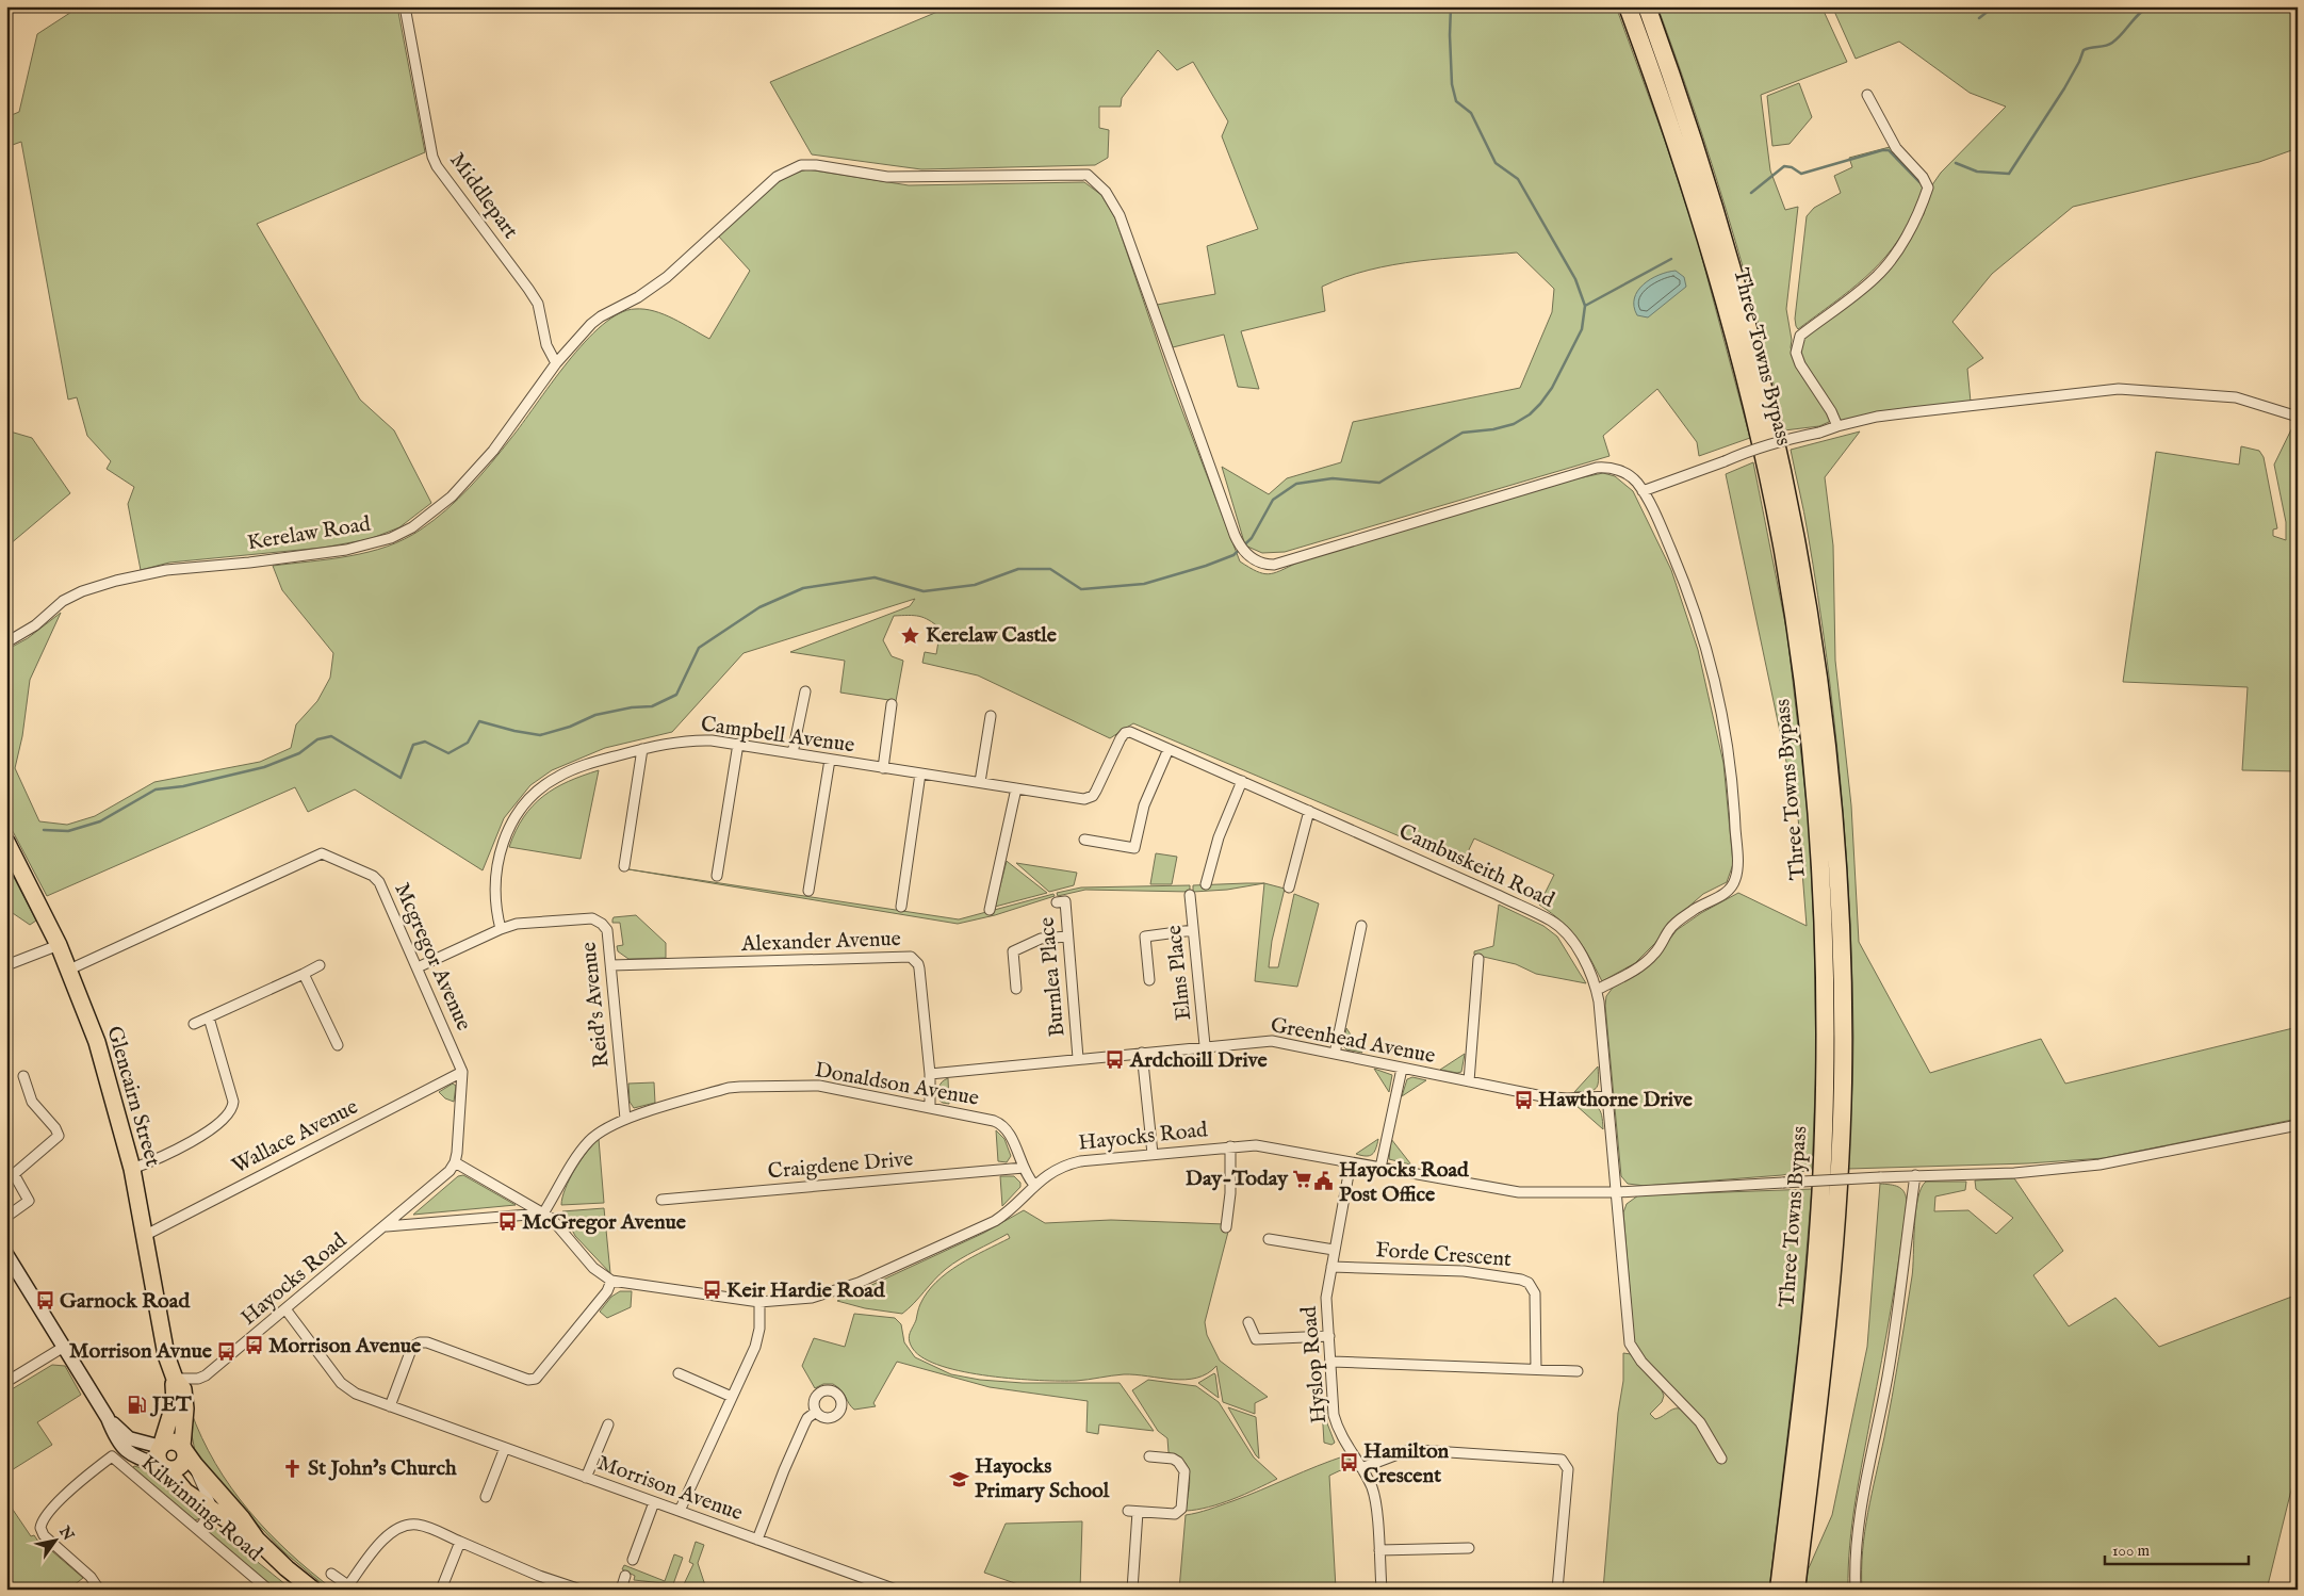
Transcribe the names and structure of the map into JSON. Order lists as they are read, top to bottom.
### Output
{
  "streets": {
    "highway": ["Three Towns Bypass"],
    "main road": ["Glencairn Street"],
    "street": [
      "Middlepart",
      "Kerelaw Road",
      "Campbell Avenue",
      "Cambuskeith Road",
      "Alexander Avenue",
      "Mcgregor Avenue",
      "Elms Place",
      "Burnlea Place",
      "Reid's Avenue",
      "Greenhead Avenue",
      "Donaldson Avenue",
      "Wallace Avenue",
      "Hayocks Road",
      "Craigdene Drive",
      "Forde Crescent",
      "Hyslop Road",
      "Morrison Avenue",
      "Kilwinning Road"
    ]
  },
  "crossings": [
    ["Middlepart", "Kerelaw Road"],
    ["Campbell Avenue", "Cambuskeith Road"],
    ["Campbell Avenue", "Reid's Avenue"],
    ["Alexander Avenue", "Reid's Avenue"],
    ["Alexander Avenue", "Greenhead Avenue"],
    ["Alexander Avenue", "Donaldson Avenue"],
    ["Mcgregor Avenue", "Reid's Avenue"],
    ["Mcgregor Avenue", "Glencairn Street"],
    ["Mcgregor Avenue", "Wallace Avenue"],
    ["Mcgregor Avenue", "Hayocks Road"],
    ["Elms Place", "Greenhead Avenue"],
    ["Burnlea Place", "Greenhead Avenue"],
    ["Reid's Avenue", "Donaldson Avenue"],
    ["Donaldson Avenue", "Hayocks Road"],
    ["Donaldson Avenue", "Craigdene Drive"],
    ["Glencairn Street", "Wallace Avenue"],
    ["Glencairn Street", "Hayocks Road"],
    ["Hayocks Road", "Hyslop Road"],
    ["Hayocks Road", "Morrison Avenue"],
    ["Forde Crescent", "Hyslop Road"]
  ],
  "places": {
    "place": ["Kerelaw Castle"],
    "bus stop": [
      "Ardchoill Drive",
      "Hawthorne Drive",
      "McGregor Avenue",
      "Keir Hardie Road",
      "Garnock Road",
      "Morrison Avenue",
      "Morrison Avnue",
      "Hamilton Crescent"
    ],
    "supermarket": ["Day-Today"],
    "public building": ["Hayocks Road Post Office"],
    "fuel station": ["JET"],
    "church": ["St John's Church"],
    "school or university": ["Hayocks Primary School"]
  },
  "scale_bar": "100 m",
  "north": "top right"
}
